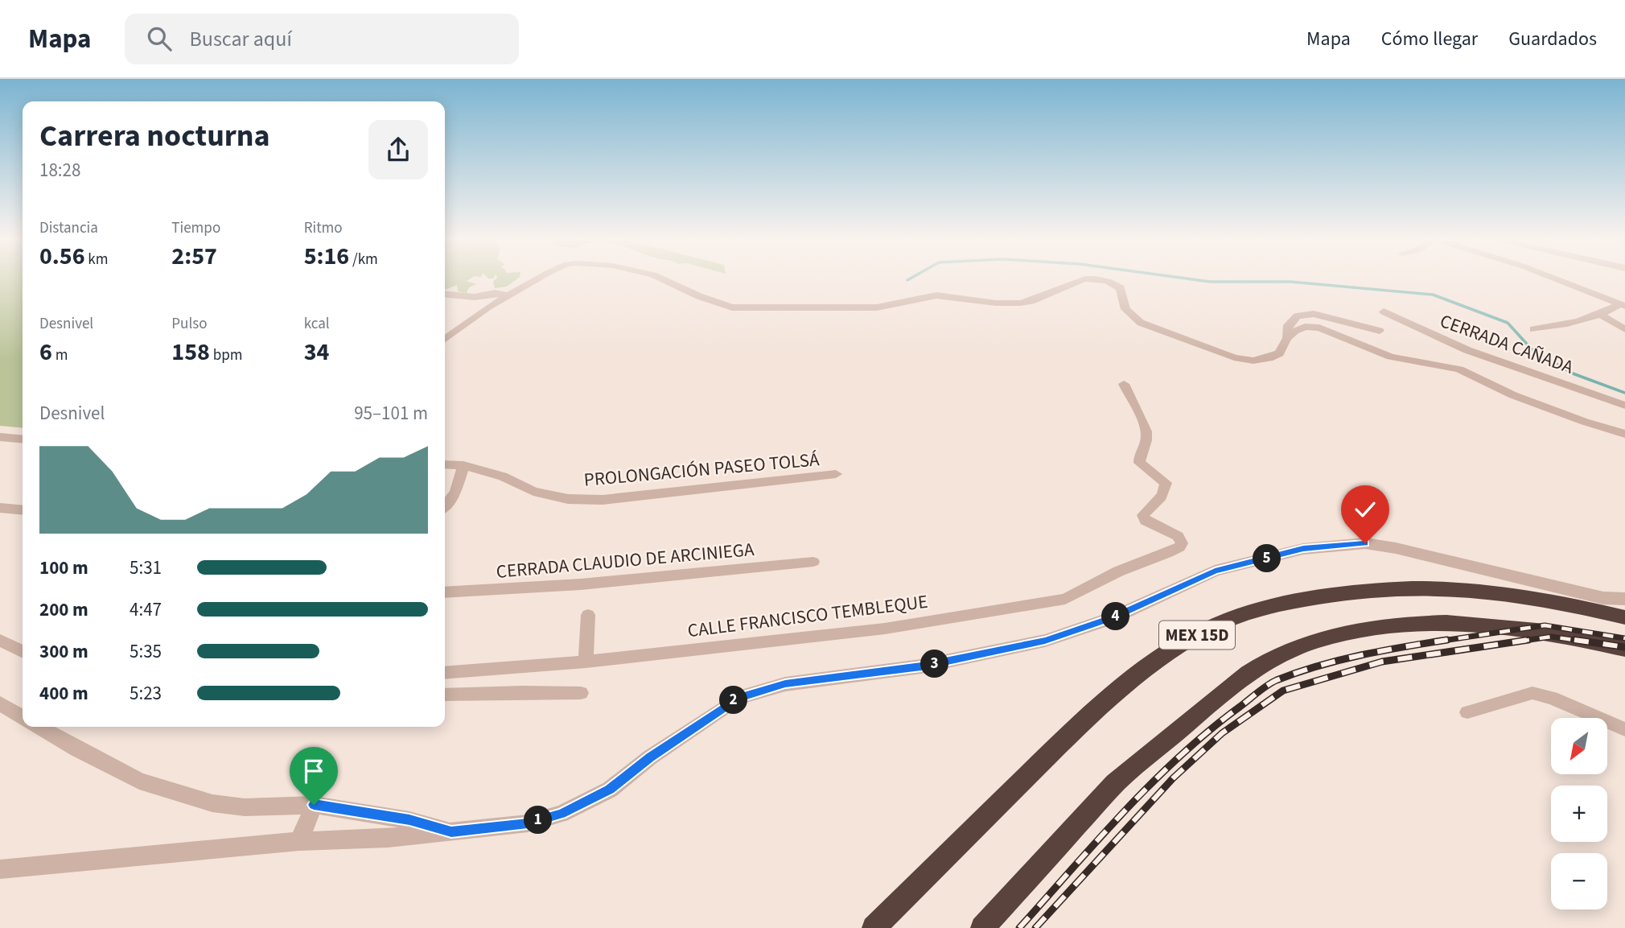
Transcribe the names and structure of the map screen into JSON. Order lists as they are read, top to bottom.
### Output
{
  "streets": {
    "highway": ["MEX 15D"],
    "street": [
      "CERRADA CAÑADA",
      "PROLONGACIÓN PASEO TOLSÁ",
      "CERRADA CLAUDIO DE ARCINIEGA",
      "CALLE FRANCISCO TEMBLEQUE"
    ]
  },
  "north": "bottom left",
  "page": {
    "header": "Mapa",
    "search": "Buscar aquí",
    "nav": ["Mapa", "Cómo llegar", "Guardados"],
    "heading": ["Carrera nocturna", "18:28"],
    "stats": [
      ["Distancia", "0.56 km"],
      ["Tiempo", "2:57"],
      ["Ritmo", "5:16 /km"],
      ["Desnivel", "6 m"],
      ["Pulso", "158 bpm"],
      ["kcal", "34"]
    ],
    "chart": ["Desnivel", "95–101 m"],
    "pins": [
      "5",
      "4",
      "3",
      "2",
      "1"
    ],
    "list": [
      {
        "name": "100 m",
        "note": "5:31"
      },
      {
        "name": "200 m",
        "note": "4:47"
      },
      {
        "name": "300 m",
        "note": "5:35"
      },
      {
        "name": "400 m",
        "note": "5:23"
      }
    ],
    "map_buttons": ["+", "−"]
  }
}
